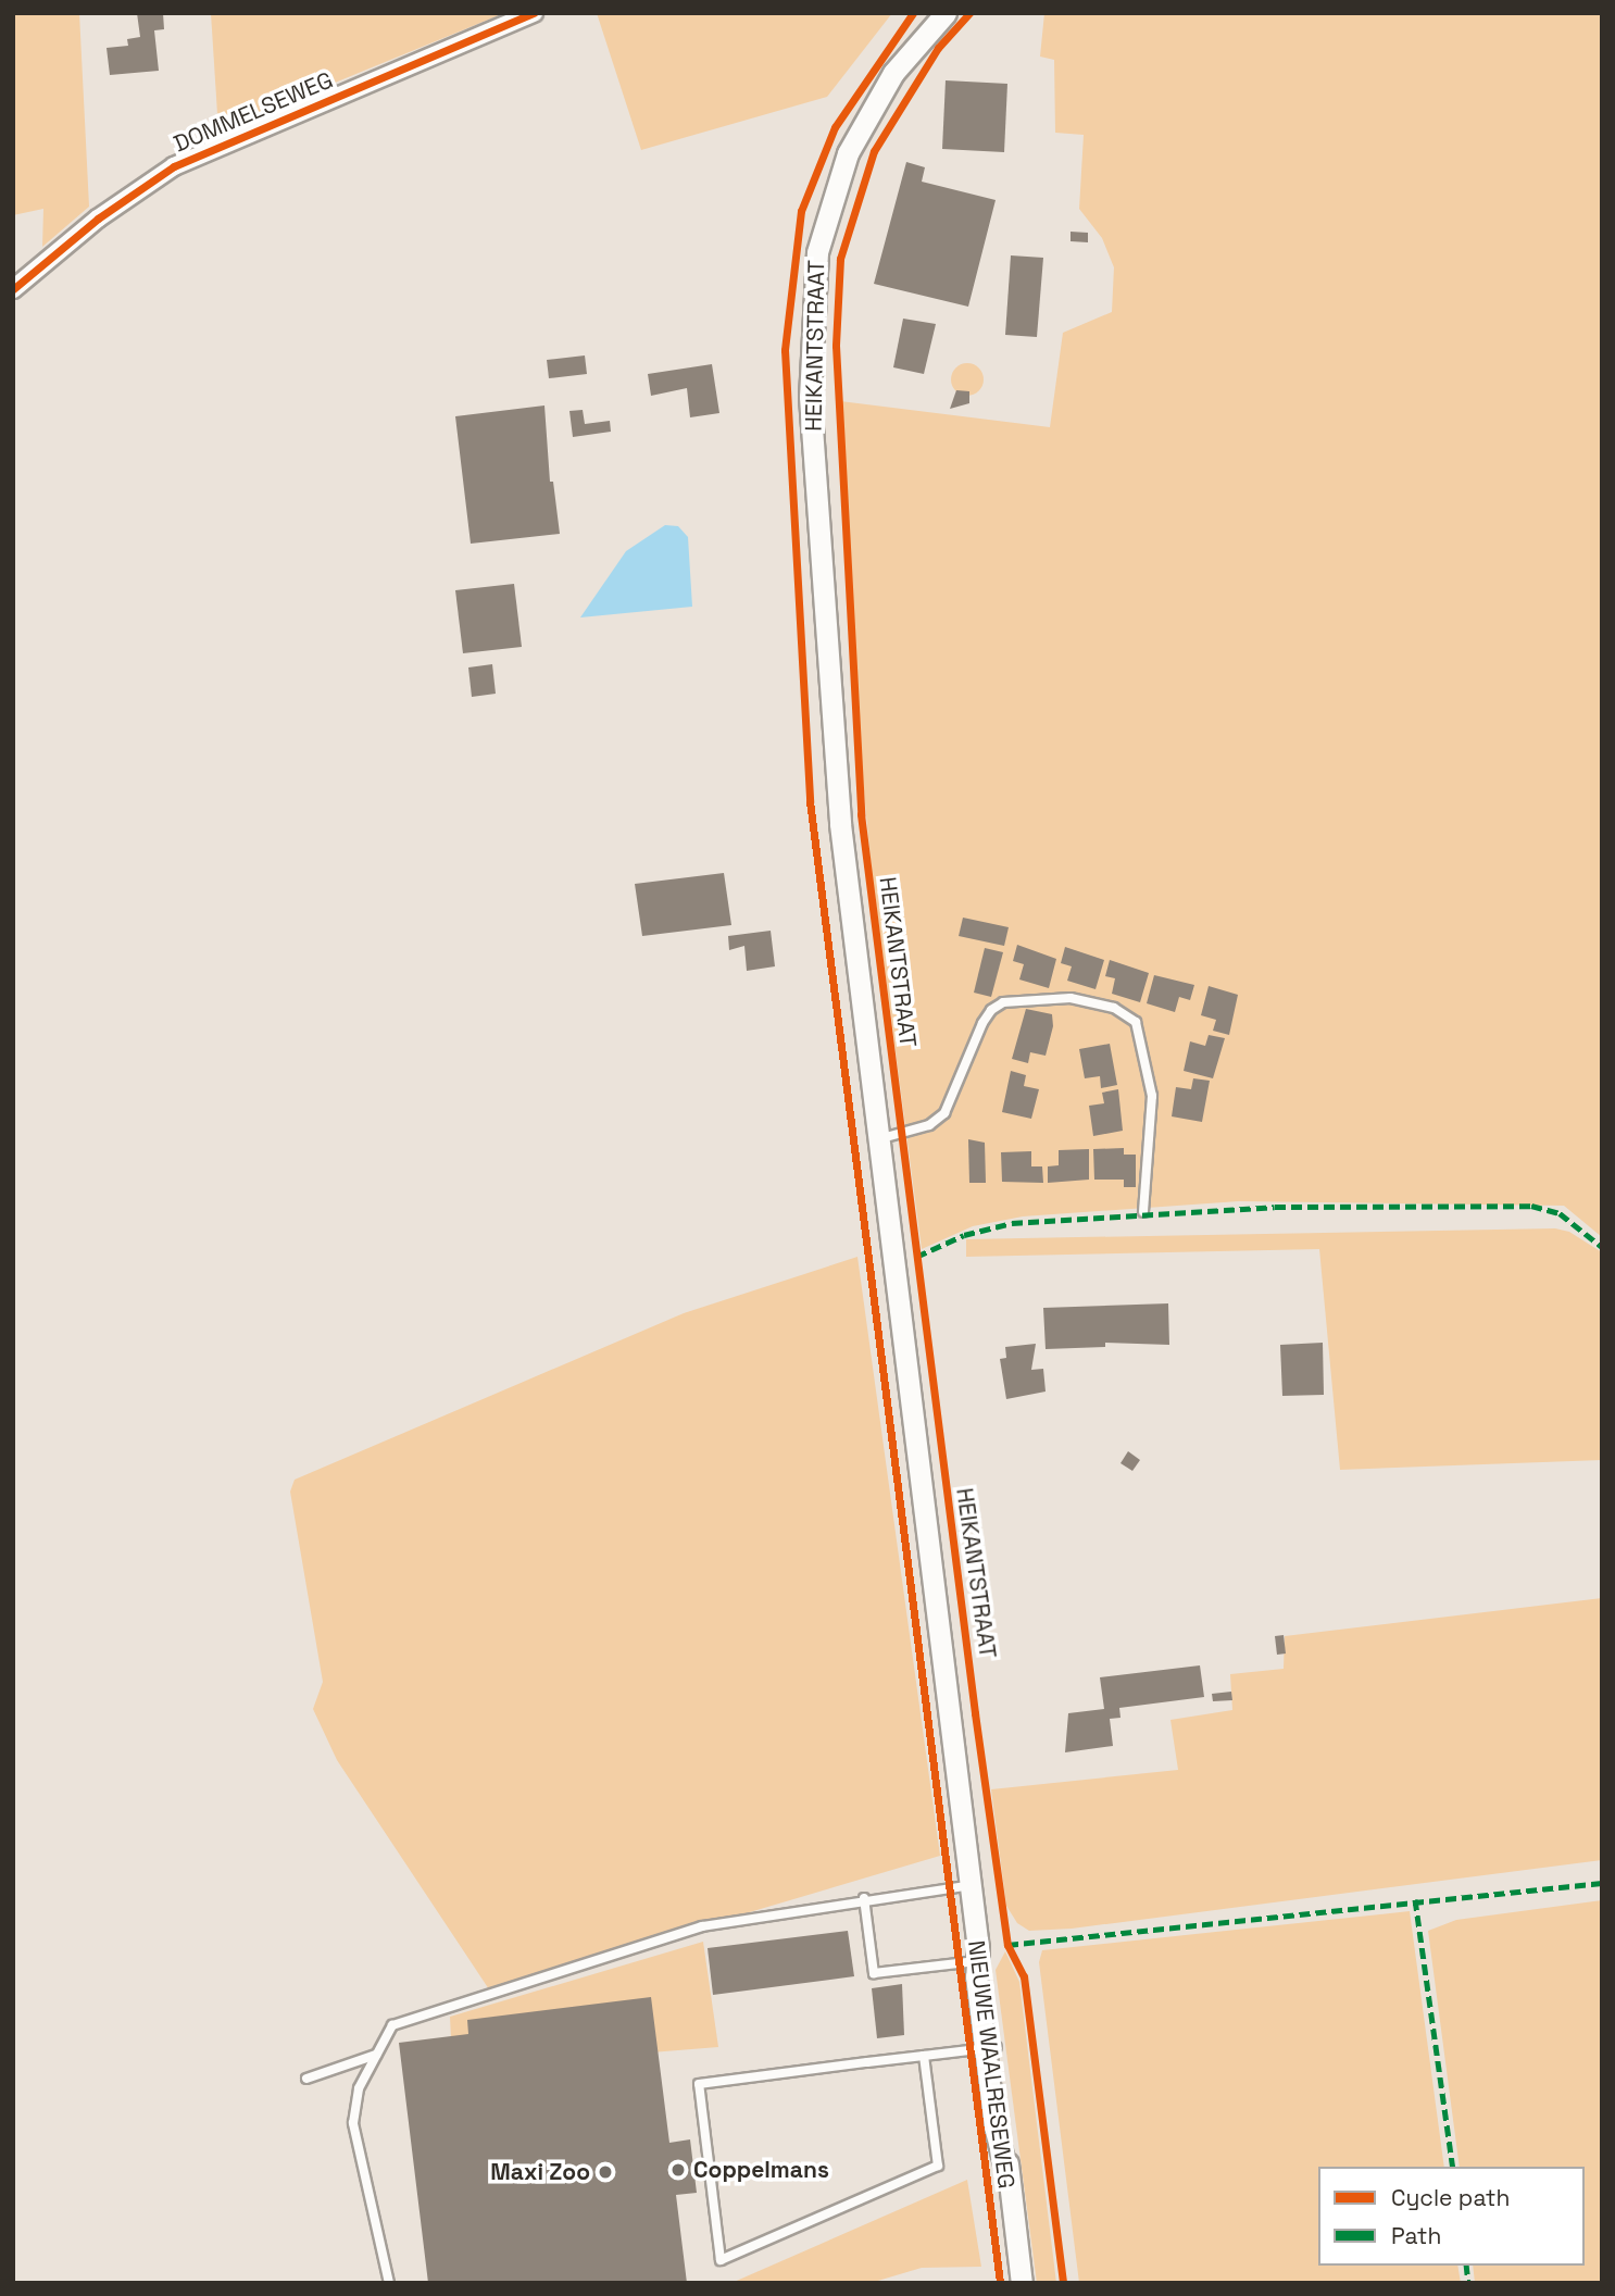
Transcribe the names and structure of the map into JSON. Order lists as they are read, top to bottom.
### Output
{
  "streets": {
    "street": ["DOMMELSEWEG", "HEIKANTSTRAAT", "NIEUWE WAALRESEWEG"]
  },
  "crossings": [
    ["HEIKANTSTRAAT", "NIEUWE WAALRESEWEG"]
  ],
  "places": ["Coppelmans", "Maxi Zoo"],
  "legend": ["Cycle path", "Path"]
}
